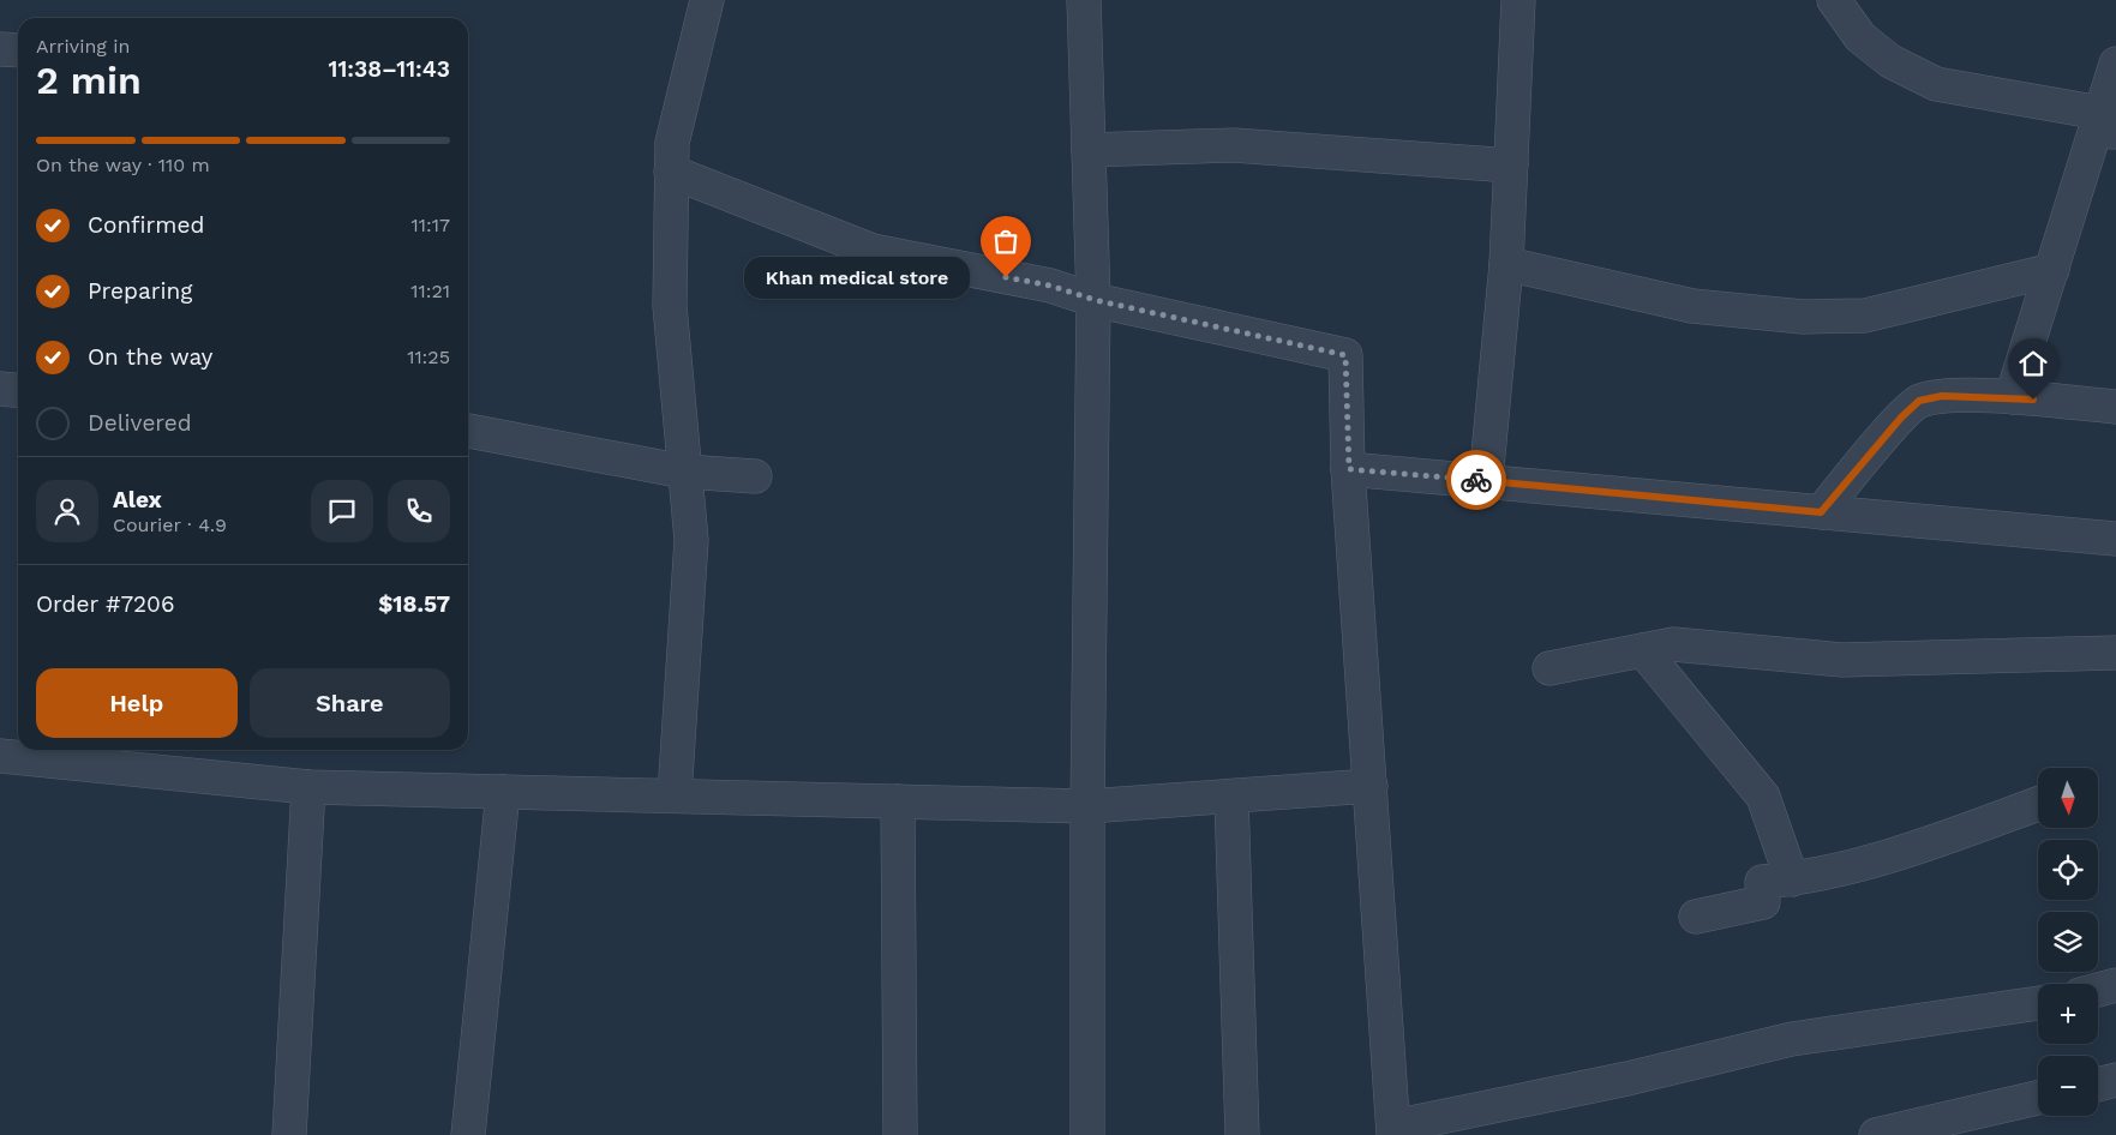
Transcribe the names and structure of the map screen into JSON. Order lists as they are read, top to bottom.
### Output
{
  "places": ["Khan medical store"],
  "north": "bottom",
  "page": {
    "heading": ["2 min", "Arriving in", "11:38–11:43"],
    "panel": [
      "Alex",
      "Courier · 4.9",
      "Order #7206",
      "$18.57"
    ],
    "bar": "On the way · 110 m",
    "list": [
      ["Confirmed", "11:17"],
      ["Preparing", "11:21"],
      ["On the way", "11:25"],
      "Delivered"
    ],
    "bubble": "Khan medical store",
    "buttons": ["Help", "Share"],
    "map_buttons": ["+", "−"]
  }
}
